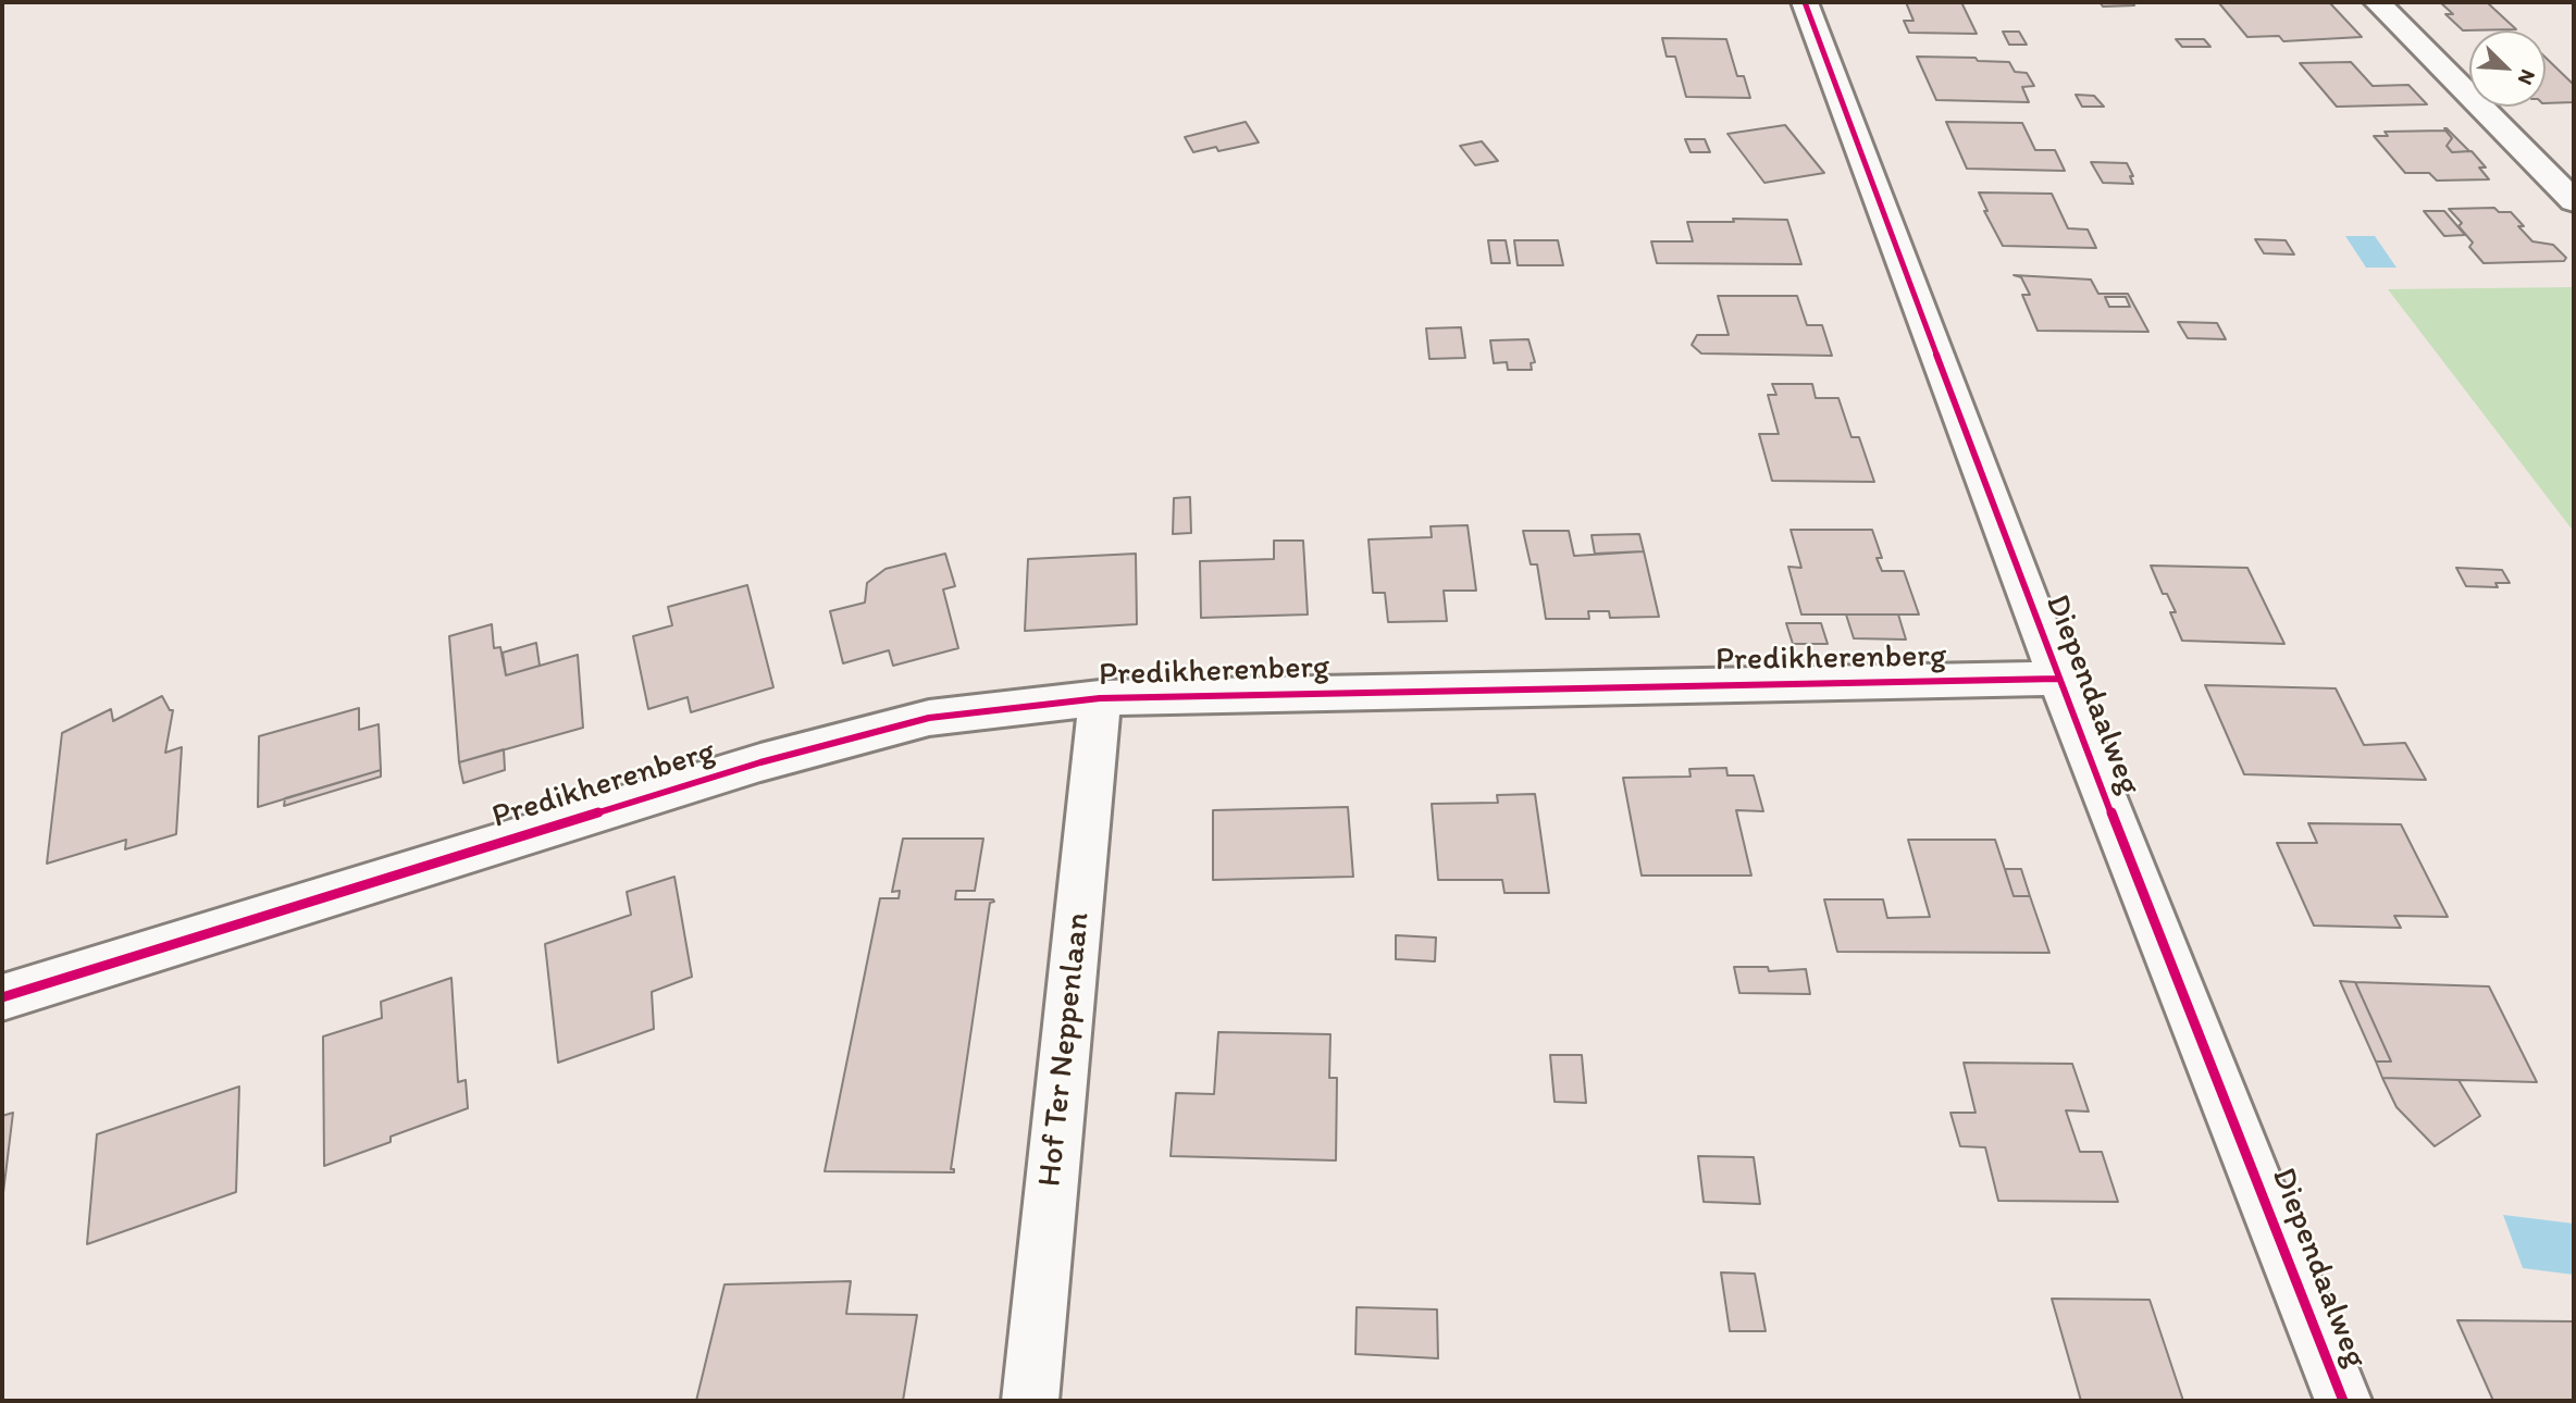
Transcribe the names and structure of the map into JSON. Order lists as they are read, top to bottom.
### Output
{
  "streets": {
    "street": ["Predikherenberg", "Diependaalweg", "Hof Ter Neppenlaan"]
  },
  "crossings": [
    ["Predikherenberg", "Diependaalweg"],
    ["Predikherenberg", "Hof Ter Neppenlaan"]
  ],
  "north": "bottom right"
}
